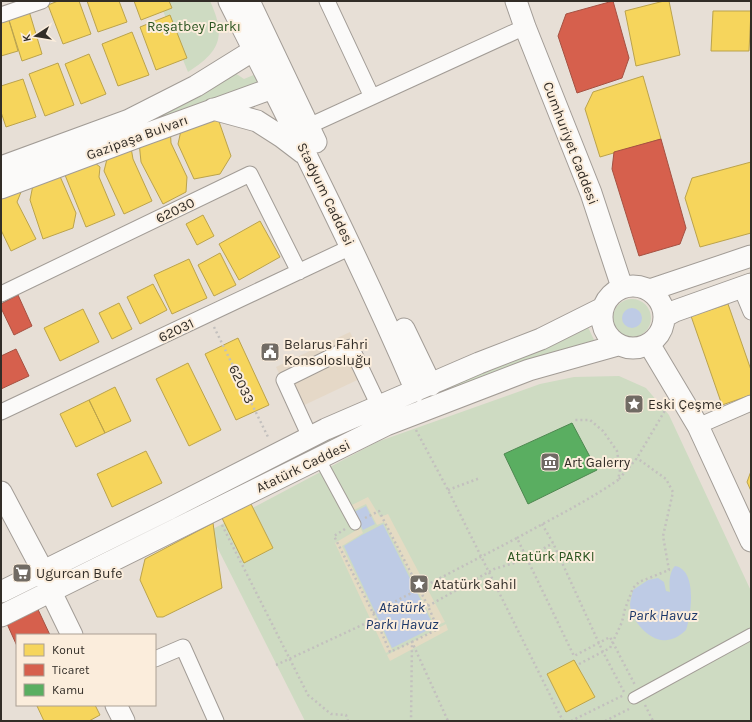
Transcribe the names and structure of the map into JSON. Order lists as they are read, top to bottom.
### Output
{
  "streets": {
    "main road": [
      "Gazipaşa Bulvarı",
      "Cumhuriyet Caddesi",
      "Stadyum Caddesi",
      "Atatürk Caddesi"
    ],
    "street": ["62030", "62031"],
    "path": ["62033"]
  },
  "crossings": [
    ["Gazipaşa Bulvarı", "Stadyum Caddesi"],
    ["Cumhuriyet Caddesi", "Atatürk Caddesi"],
    ["Stadyum Caddesi", "62031"],
    ["Stadyum Caddesi", "Atatürk Caddesi"],
    ["62030", "62031"]
  ],
  "water": ["Atatürk Parkı Havuz", "Park Havuz"],
  "parks": ["Reşatbey Parkı", "Atatürk PARKI"],
  "places": {
    "public building": ["Belarus Fahri Konsolosluğu"],
    "place": ["Eski Çeşme", "Atatürk Sahil"],
    "museum": ["Art Galerry"],
    "supermarket": ["Ugurcan Bufe"]
  },
  "legend": ["Konut", "Ticaret", "Kamu"],
  "north": "left"
}
